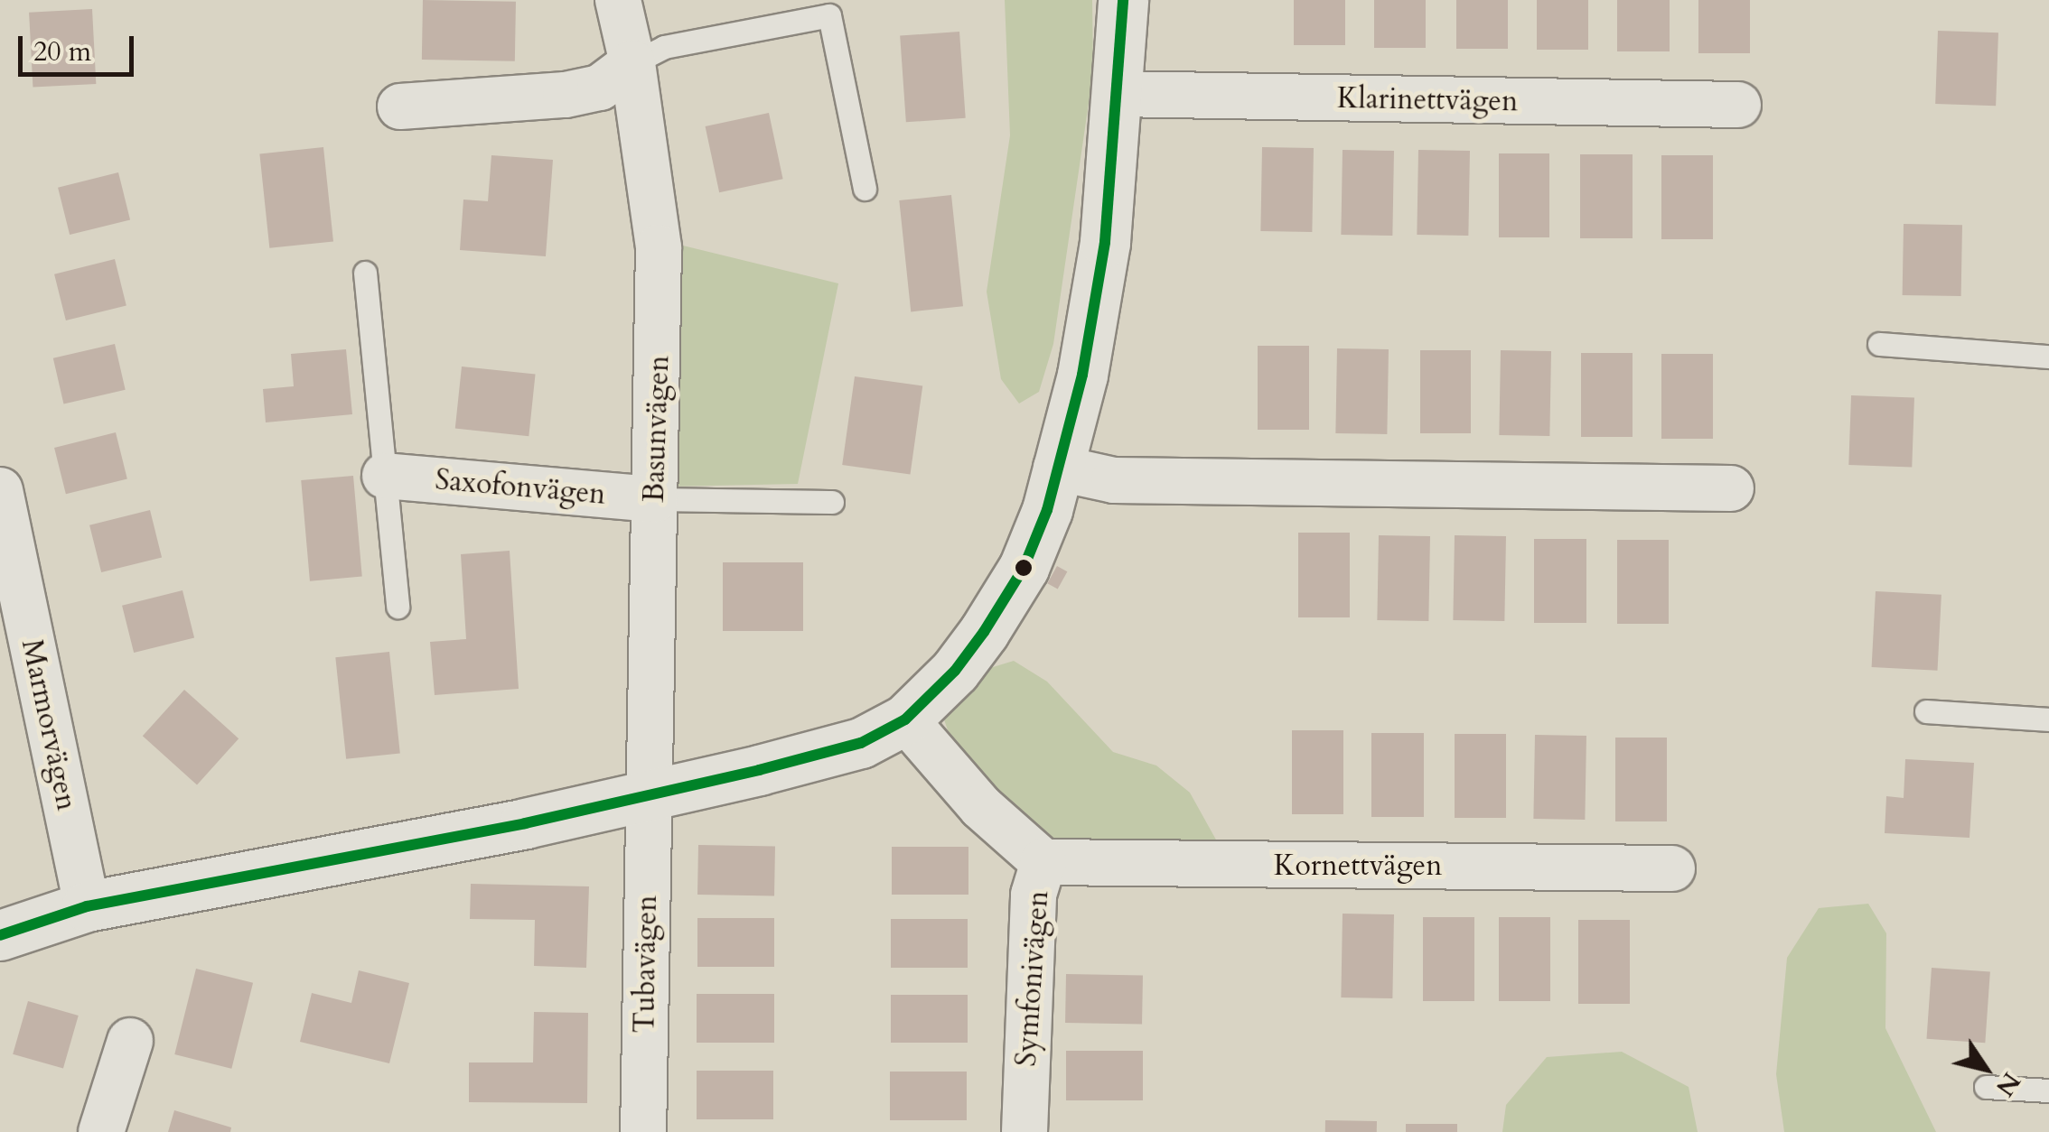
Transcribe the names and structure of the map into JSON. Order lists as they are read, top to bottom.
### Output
{
  "streets": {
    "street": [
      "Klarinettvägen",
      "Basunvägen",
      "Saxofonvägen",
      "Marmorvägen",
      "Kornettvägen",
      "Tubavägen",
      "Symfonivägen"
    ]
  },
  "crossings": [
    ["Basunvägen", "Saxofonvägen"],
    ["Basunvägen", "Tubavägen"],
    ["Kornettvägen", "Symfonivägen"]
  ],
  "scale_bar": "20 m",
  "north": "bottom right"
}
